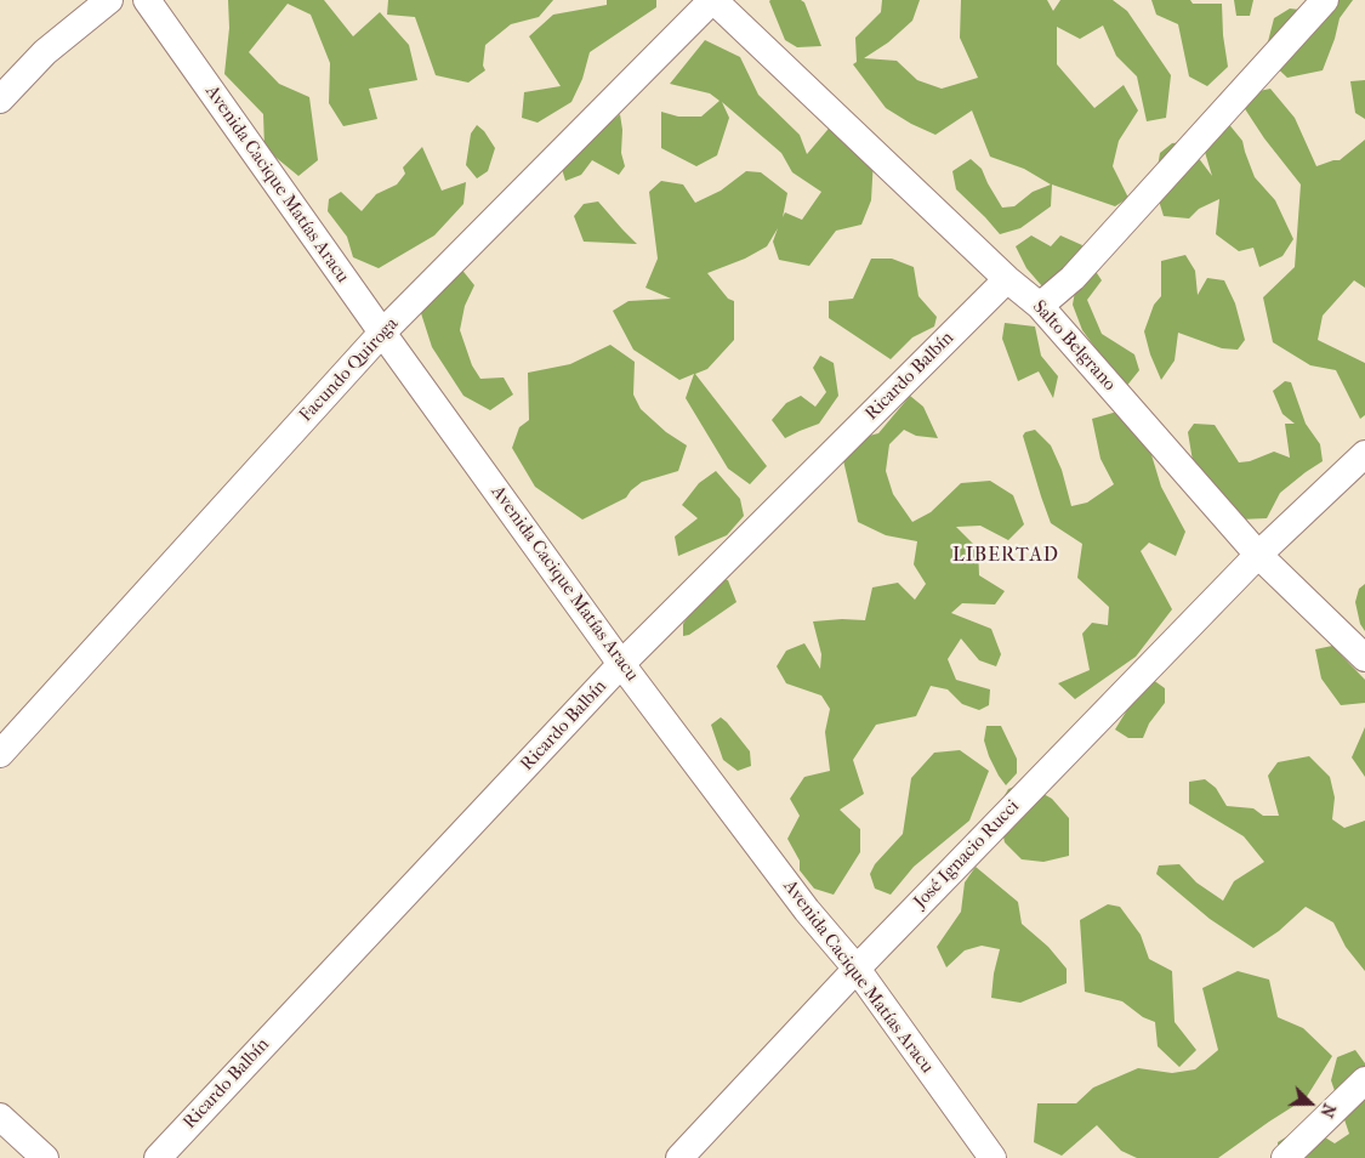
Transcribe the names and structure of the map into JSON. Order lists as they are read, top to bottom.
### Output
{
  "streets": {
    "street": [
      "Avenida Cacique Matías Aracu",
      "Salto Belgrano",
      "Facundo Quiroga",
      "Ricardo Balbín",
      "José Ignacio Rucci"
    ]
  },
  "crossings": [
    ["Avenida Cacique Matías Aracu", "Facundo Quiroga"],
    ["Avenida Cacique Matías Aracu", "Ricardo Balbín"],
    ["Avenida Cacique Matías Aracu", "José Ignacio Rucci"],
    ["Salto Belgrano", "Facundo Quiroga"],
    ["Salto Belgrano", "Ricardo Balbín"],
    ["Salto Belgrano", "José Ignacio Rucci"]
  ],
  "districts": ["LIBERTAD"],
  "north": "right"
}
